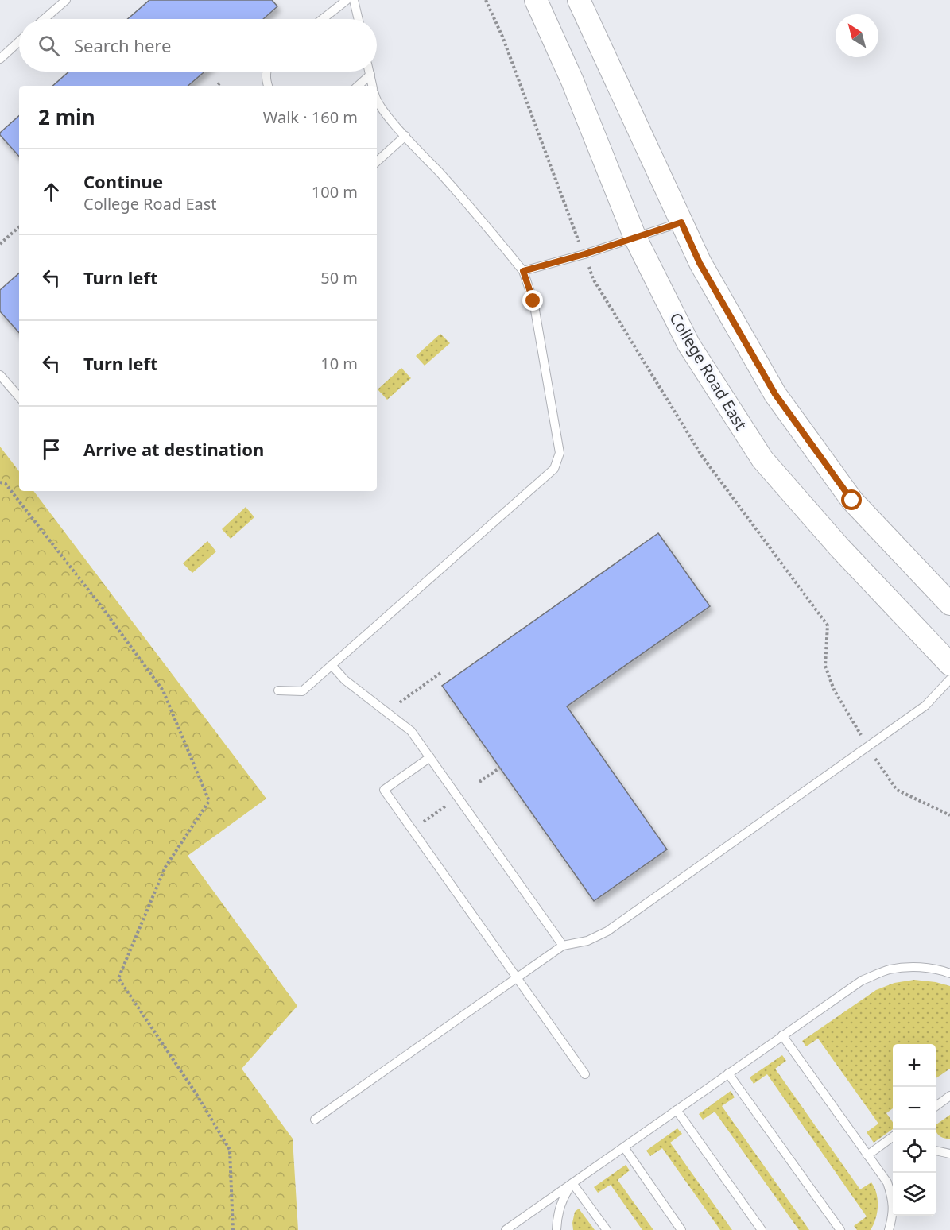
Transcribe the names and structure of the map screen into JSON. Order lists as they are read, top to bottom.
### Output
{
  "streets": {
    "street": ["College Road East"]
  },
  "north": "top left",
  "page": {
    "search": "Search here",
    "heading": ["2 min", "Walk · 160 m"],
    "list": [
      ["Continue", "College Road East", "100 m"],
      ["Turn left", "50 m"],
      ["Turn left", "10 m"],
      "Arrive at destination"
    ],
    "map_buttons": ["+", "−"]
  }
}
